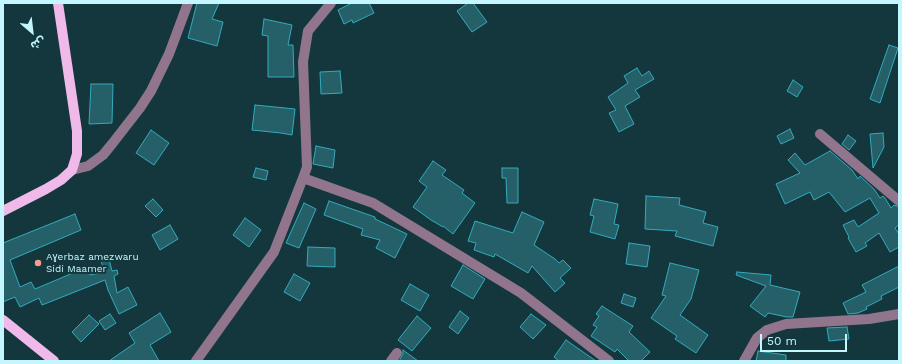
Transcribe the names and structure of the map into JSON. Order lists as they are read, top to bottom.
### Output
{
  "places": ["Aɣerbaz amezwaru Sidi Maamer"],
  "scale_bar": "50 m",
  "north": "bottom right"
}
